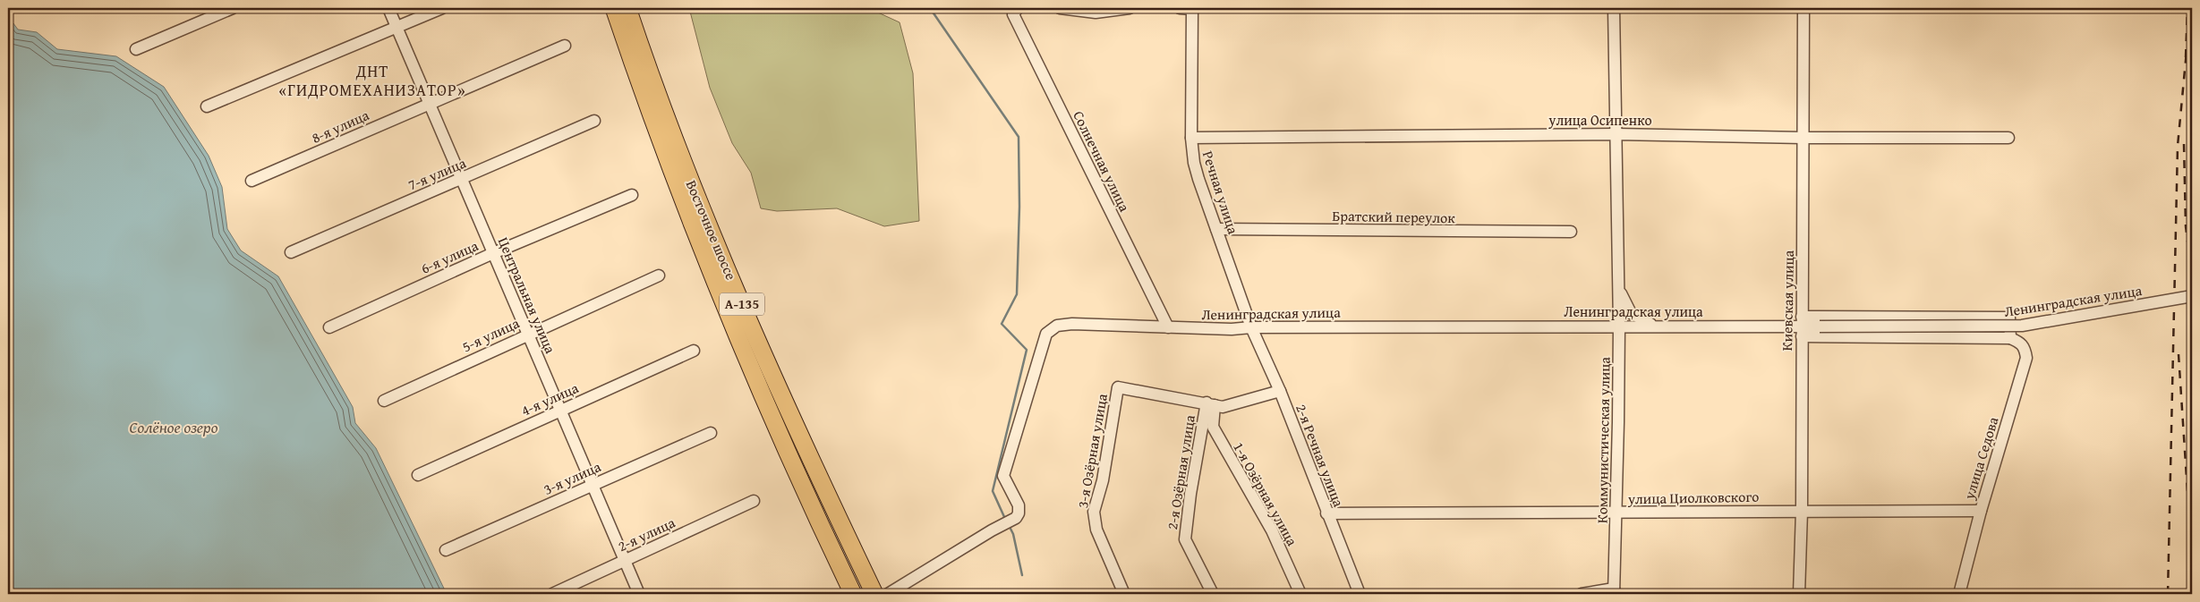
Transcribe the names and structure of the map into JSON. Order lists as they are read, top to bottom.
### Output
{
  "streets": {
    "highway": ["Восточное шоссе", "А-135"],
    "street": [
      "улица Осипенко",
      "8-я улица",
      "Солнечная улица",
      "7-я улица",
      "Речная улица",
      "Братский переулок",
      "6-я улица",
      "Центральная улица",
      "Киевская улица",
      "Ленинградская улица",
      "5-я улица",
      "4-я улица",
      "Коммунистическая улица",
      "3-я Озёрная улица",
      "2-я Речная улица",
      "улица Седова",
      "2-я Озёрная улица",
      "3-я улица",
      "1-я Озёрная улица",
      "улица Циолковского",
      "2-я улица"
    ]
  },
  "crossings": [
    ["улица Осипенко", "Речная улица"],
    ["улица Осипенко", "Киевская улица"],
    ["улица Осипенко", "Коммунистическая улица"],
    ["8-я улица", "Центральная улица"],
    ["Солнечная улица", "Ленинградская улица"],
    ["7-я улица", "Центральная улица"],
    ["Речная улица", "Братский переулок"],
    ["Речная улица", "Ленинградская улица"],
    ["Речная улица", "2-я Речная улица"],
    ["6-я улица", "Центральная улица"],
    ["Центральная улица", "5-я улица"],
    ["Центральная улица", "4-я улица"],
    ["Центральная улица", "3-я улица"],
    ["Центральная улица", "2-я улица"],
    ["Киевская улица", "Ленинградская улица"],
    ["Киевская улица", "улица Циолковского"],
    ["Ленинградская улица", "Коммунистическая улица"],
    ["Ленинградская улица", "2-я Речная улица"],
    ["Коммунистическая улица", "улица Циолковского"],
    ["3-я Озёрная улица", "2-я Озёрная улица"],
    ["3-я Озёрная улица", "1-я Озёрная улица"],
    ["2-я Речная улица", "улица Циолковского"],
    ["улица Седова", "улица Циолковского"],
    ["2-я Озёрная улица", "1-я Озёрная улица"]
  ],
  "districts": ["ДНТ «ГИДРОМЕХАНИЗАТОР»"],
  "water": ["Солёное озеро"]
}
